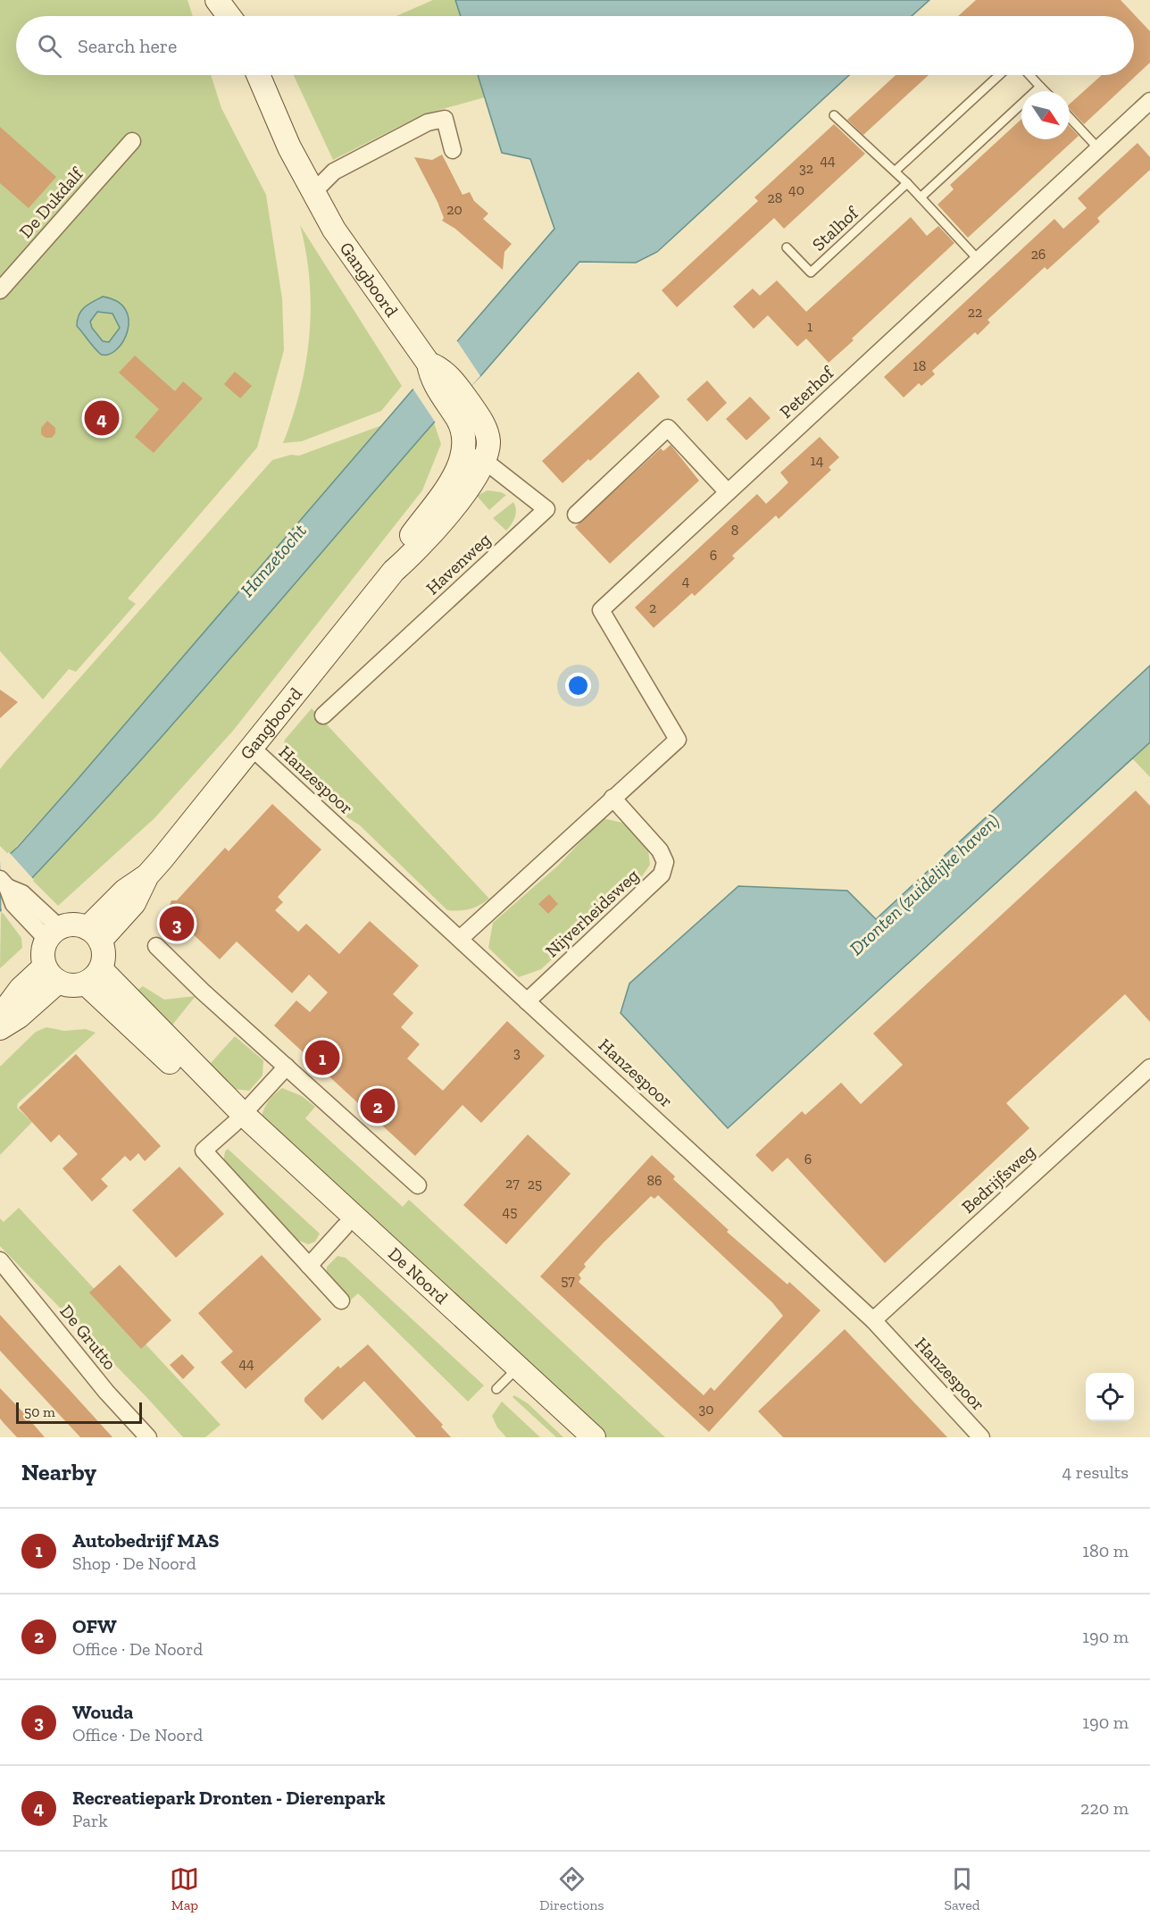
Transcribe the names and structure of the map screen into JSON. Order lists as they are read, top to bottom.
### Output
{
  "streets": {
    "main road": ["Gangboord", "De Noord"],
    "street": [
      "De Dukdalf",
      "Peterhof",
      "Havenweg",
      "Hanzespoor",
      "Nijverheidsweg",
      "Bedrijfsweg",
      "De Grutto"
    ],
    "lane": ["Stalhof"]
  },
  "crossings": [
    ["Gangboord", "Havenweg"],
    ["Gangboord", "Hanzespoor"],
    ["Gangboord", "De Noord"],
    ["Peterhof", "Nijverheidsweg"],
    ["Hanzespoor", "Nijverheidsweg"],
    ["Hanzespoor", "Bedrijfsweg"]
  ],
  "water": ["Hanzetocht", "Dronten (zuidelijke haven)"],
  "house_numbers": [
    "44",
    "32",
    "40",
    "28",
    "20",
    "26",
    "22",
    "1",
    "18",
    "14",
    "8",
    "6",
    "4",
    "2",
    "3",
    "6",
    "86",
    "27",
    "25",
    "45",
    "57",
    "44",
    "30"
  ],
  "scale_bar": "50 m",
  "north": "bottom right",
  "page": {
    "search": "Search here",
    "pins": [
      "4",
      "3",
      "1",
      "2"
    ],
    "scale": "50 m",
    "heading": ["Nearby", "4 results"],
    "list": [
      {
        "mark": "1",
        "name": "Autobedrijf MAS",
        "note": "Shop · De Noord",
        "value": "180 m"
      },
      {
        "mark": "2",
        "name": "OFW",
        "note": "Office · De Noord",
        "value": "190 m"
      },
      {
        "mark": "3",
        "name": "Wouda",
        "note": "Office · De Noord",
        "value": "190 m"
      },
      {
        "mark": "4",
        "name": "Recreatiepark Dronten - Dierenpark",
        "note": "Park",
        "value": "220 m"
      }
    ],
    "nav": ["Map", "Directions", "Saved"]
  }
}
